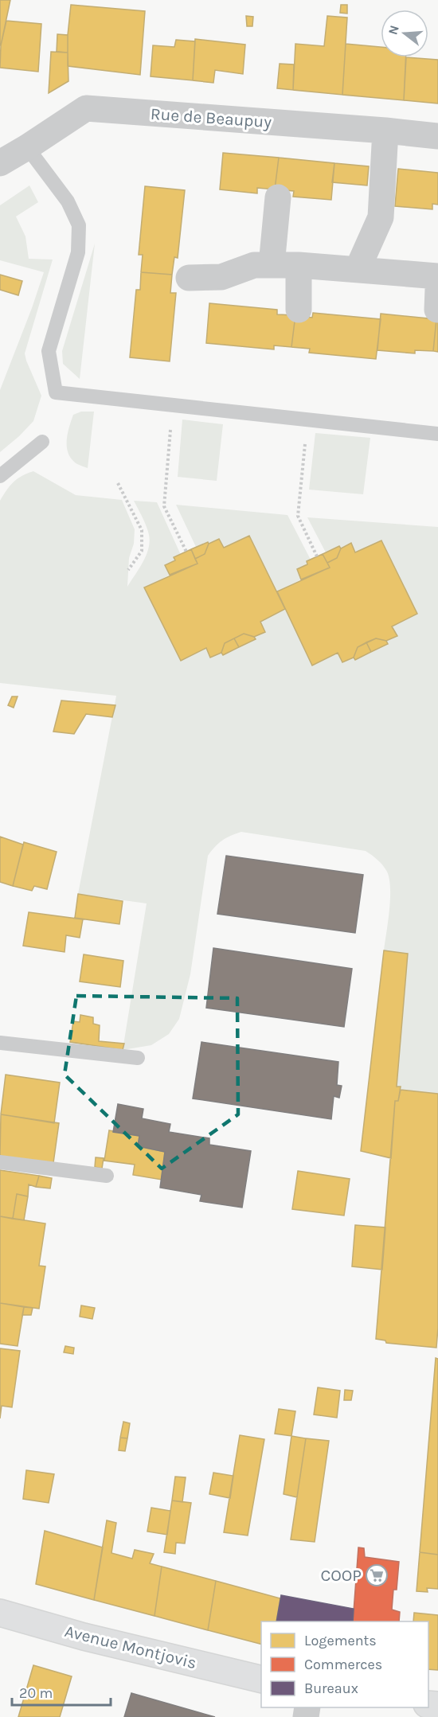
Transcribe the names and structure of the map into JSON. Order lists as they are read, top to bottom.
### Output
{
  "streets": {
    "main road": ["Avenue Montjovis"],
    "street": ["Rue de Beaupuy"]
  },
  "places": {
    "supermarket": ["COOP"]
  },
  "legend": ["Logements", "Commerces", "Bureaux"],
  "scale_bar": "20 m",
  "north": "left"
}
